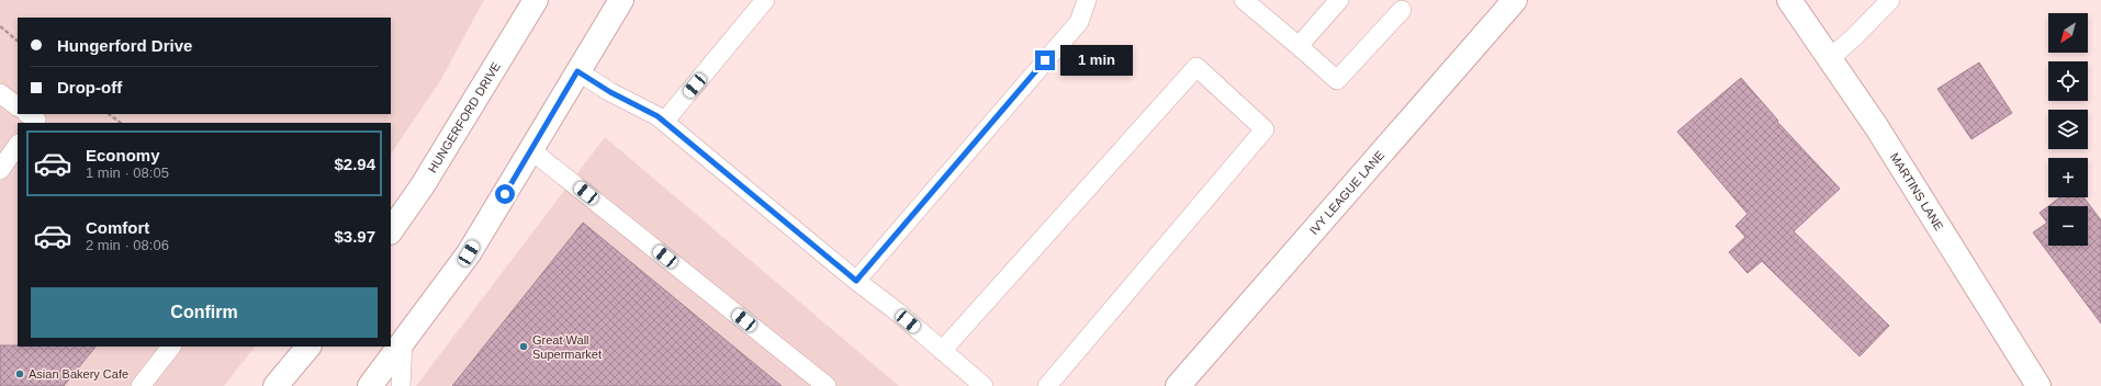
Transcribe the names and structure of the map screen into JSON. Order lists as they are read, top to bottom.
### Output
{
  "streets": {
    "street": ["HUNGERFORD DRIVE", "MARTINS LANE", "IVY LEAGUE LANE"]
  },
  "places": ["Great Wall Supermarket", "Asian Bakery Cafe"],
  "north": "bottom left",
  "page": {
    "map_buttons": ["+", "−"],
    "banner": ["Hungerford Drive", "Drop-off"],
    "bubble": "1 min",
    "list": [
      {
        "name": "Economy",
        "note": "1 min · 08:05",
        "value": "$2.94"
      },
      {
        "name": "Comfort",
        "note": "2 min · 08:06",
        "value": "$3.97"
      }
    ],
    "buttons": "Confirm"
  }
}
